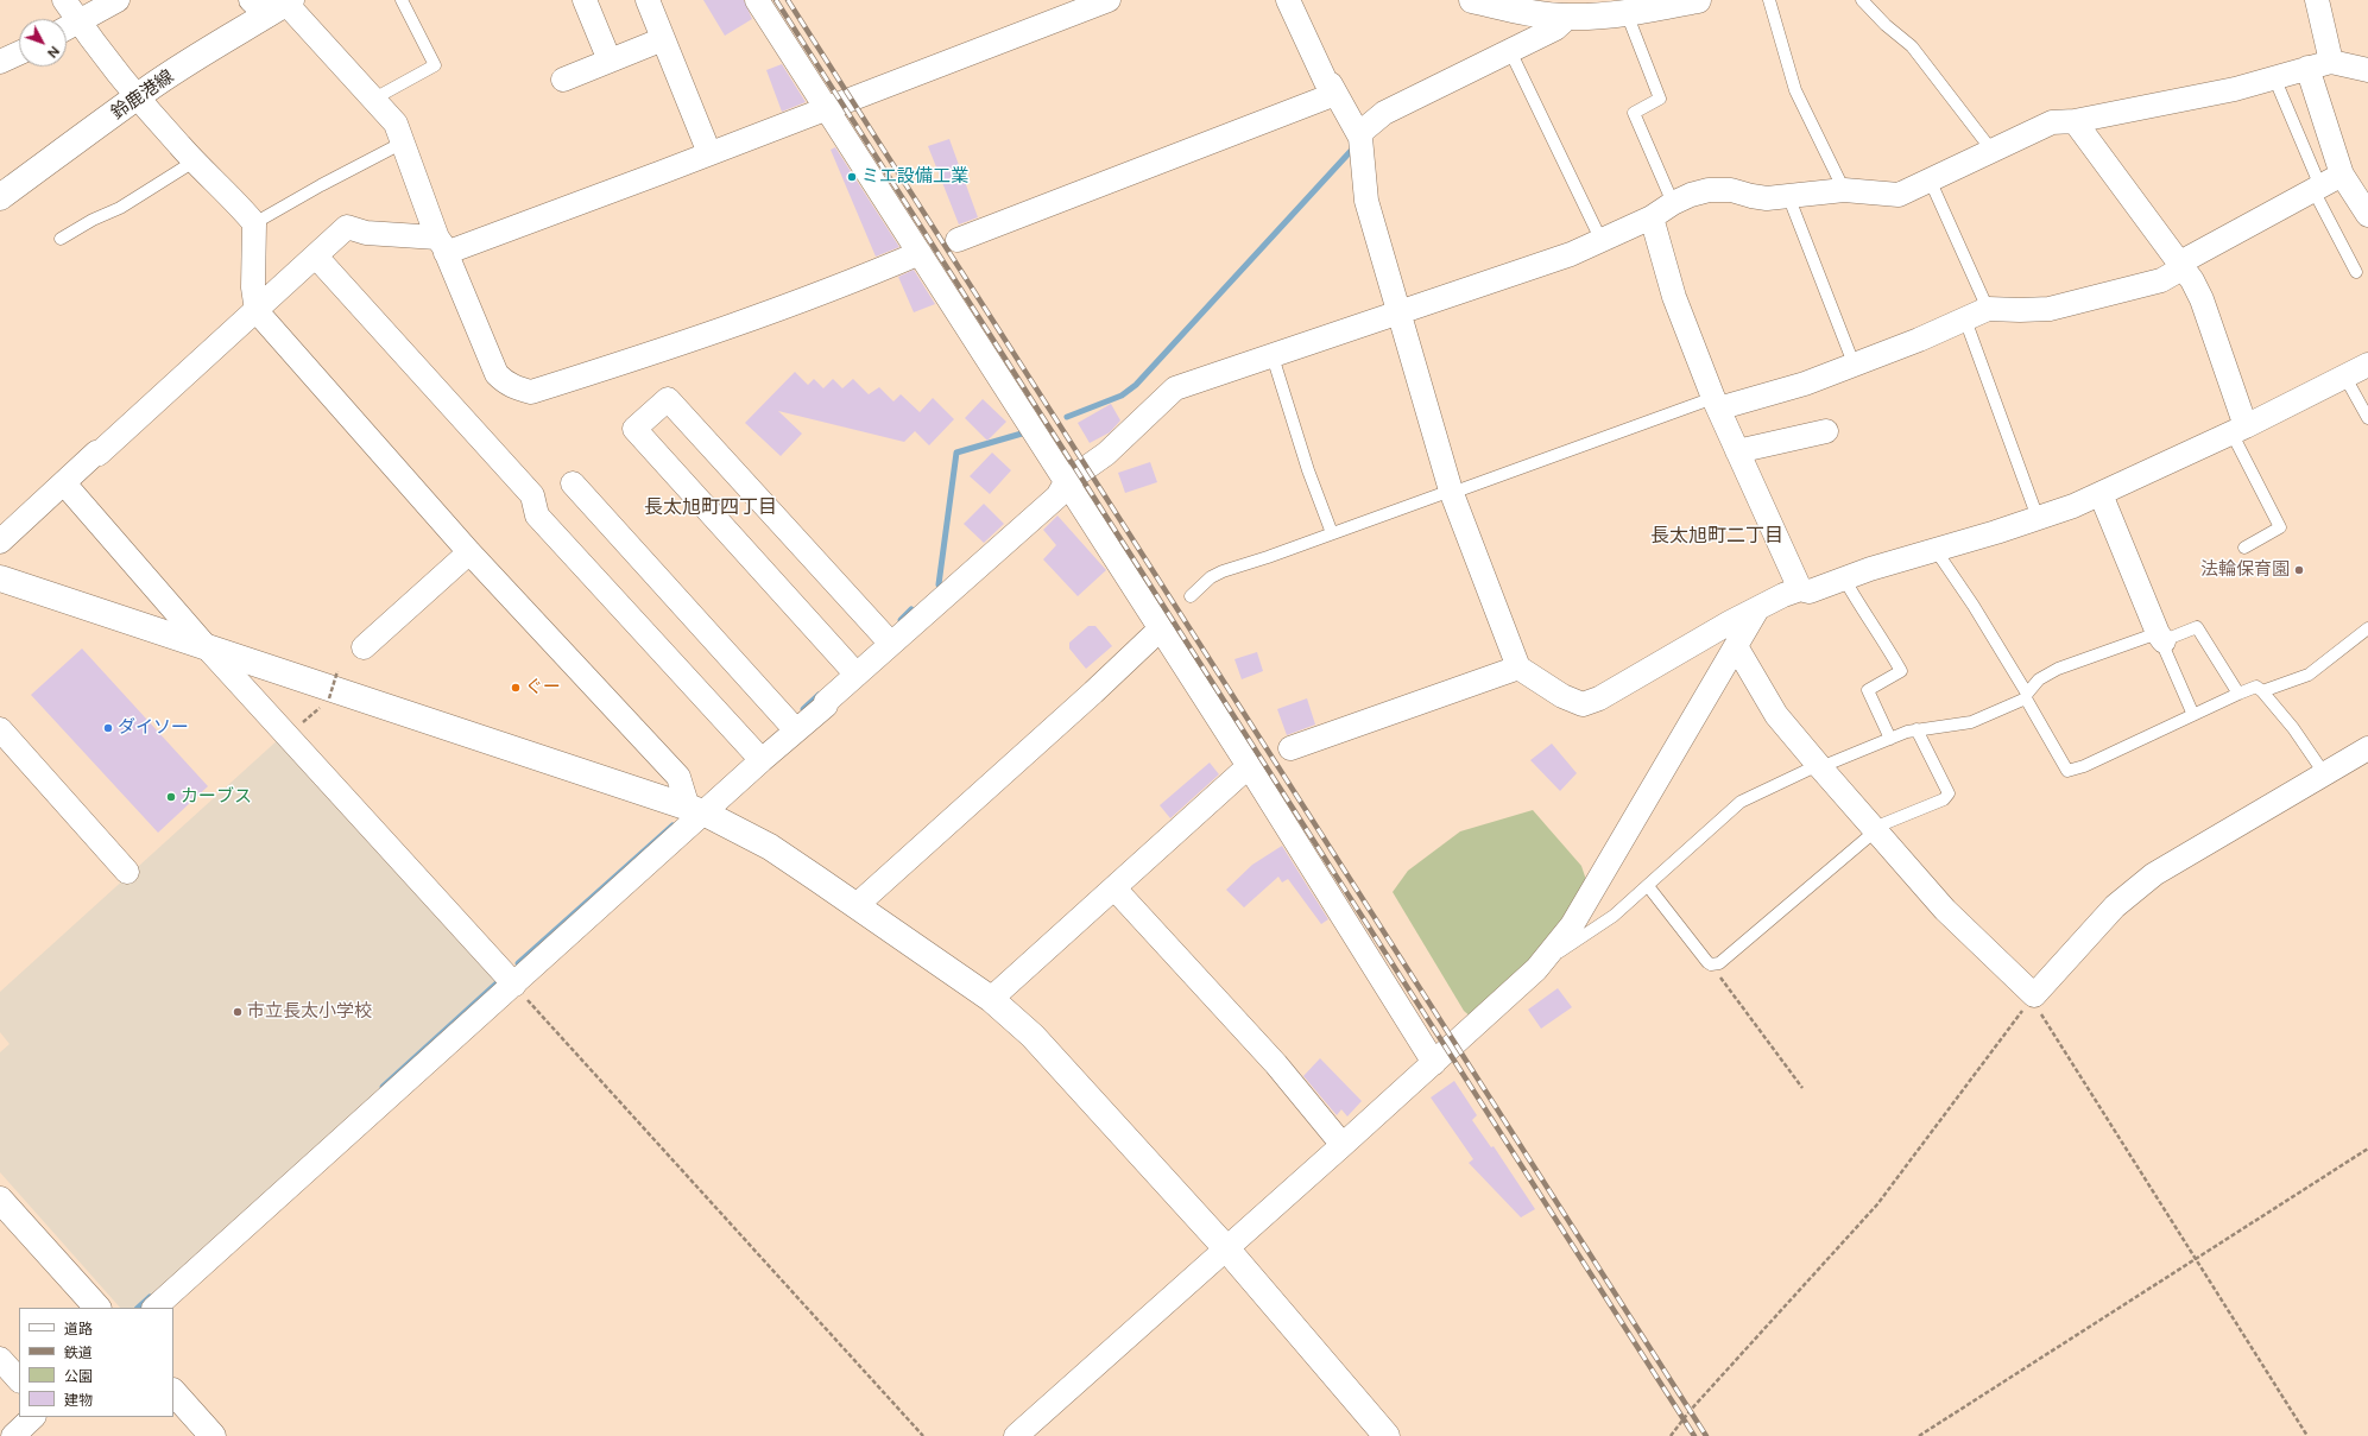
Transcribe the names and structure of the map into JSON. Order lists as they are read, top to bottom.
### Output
{
  "streets": {
    "street": ["鈴鹿港線"]
  },
  "districts": ["長太旭町四丁目", "長太旭町二丁目"],
  "places": [
    "ミエ設備工業",
    "法輪保育園",
    "ぐー",
    "ダイソー",
    "カーブス",
    "市立長太小学校"
  ],
  "legend": [
    "道路",
    "鉄道",
    "公園",
    "建物"
  ],
  "north": "bottom right"
}
